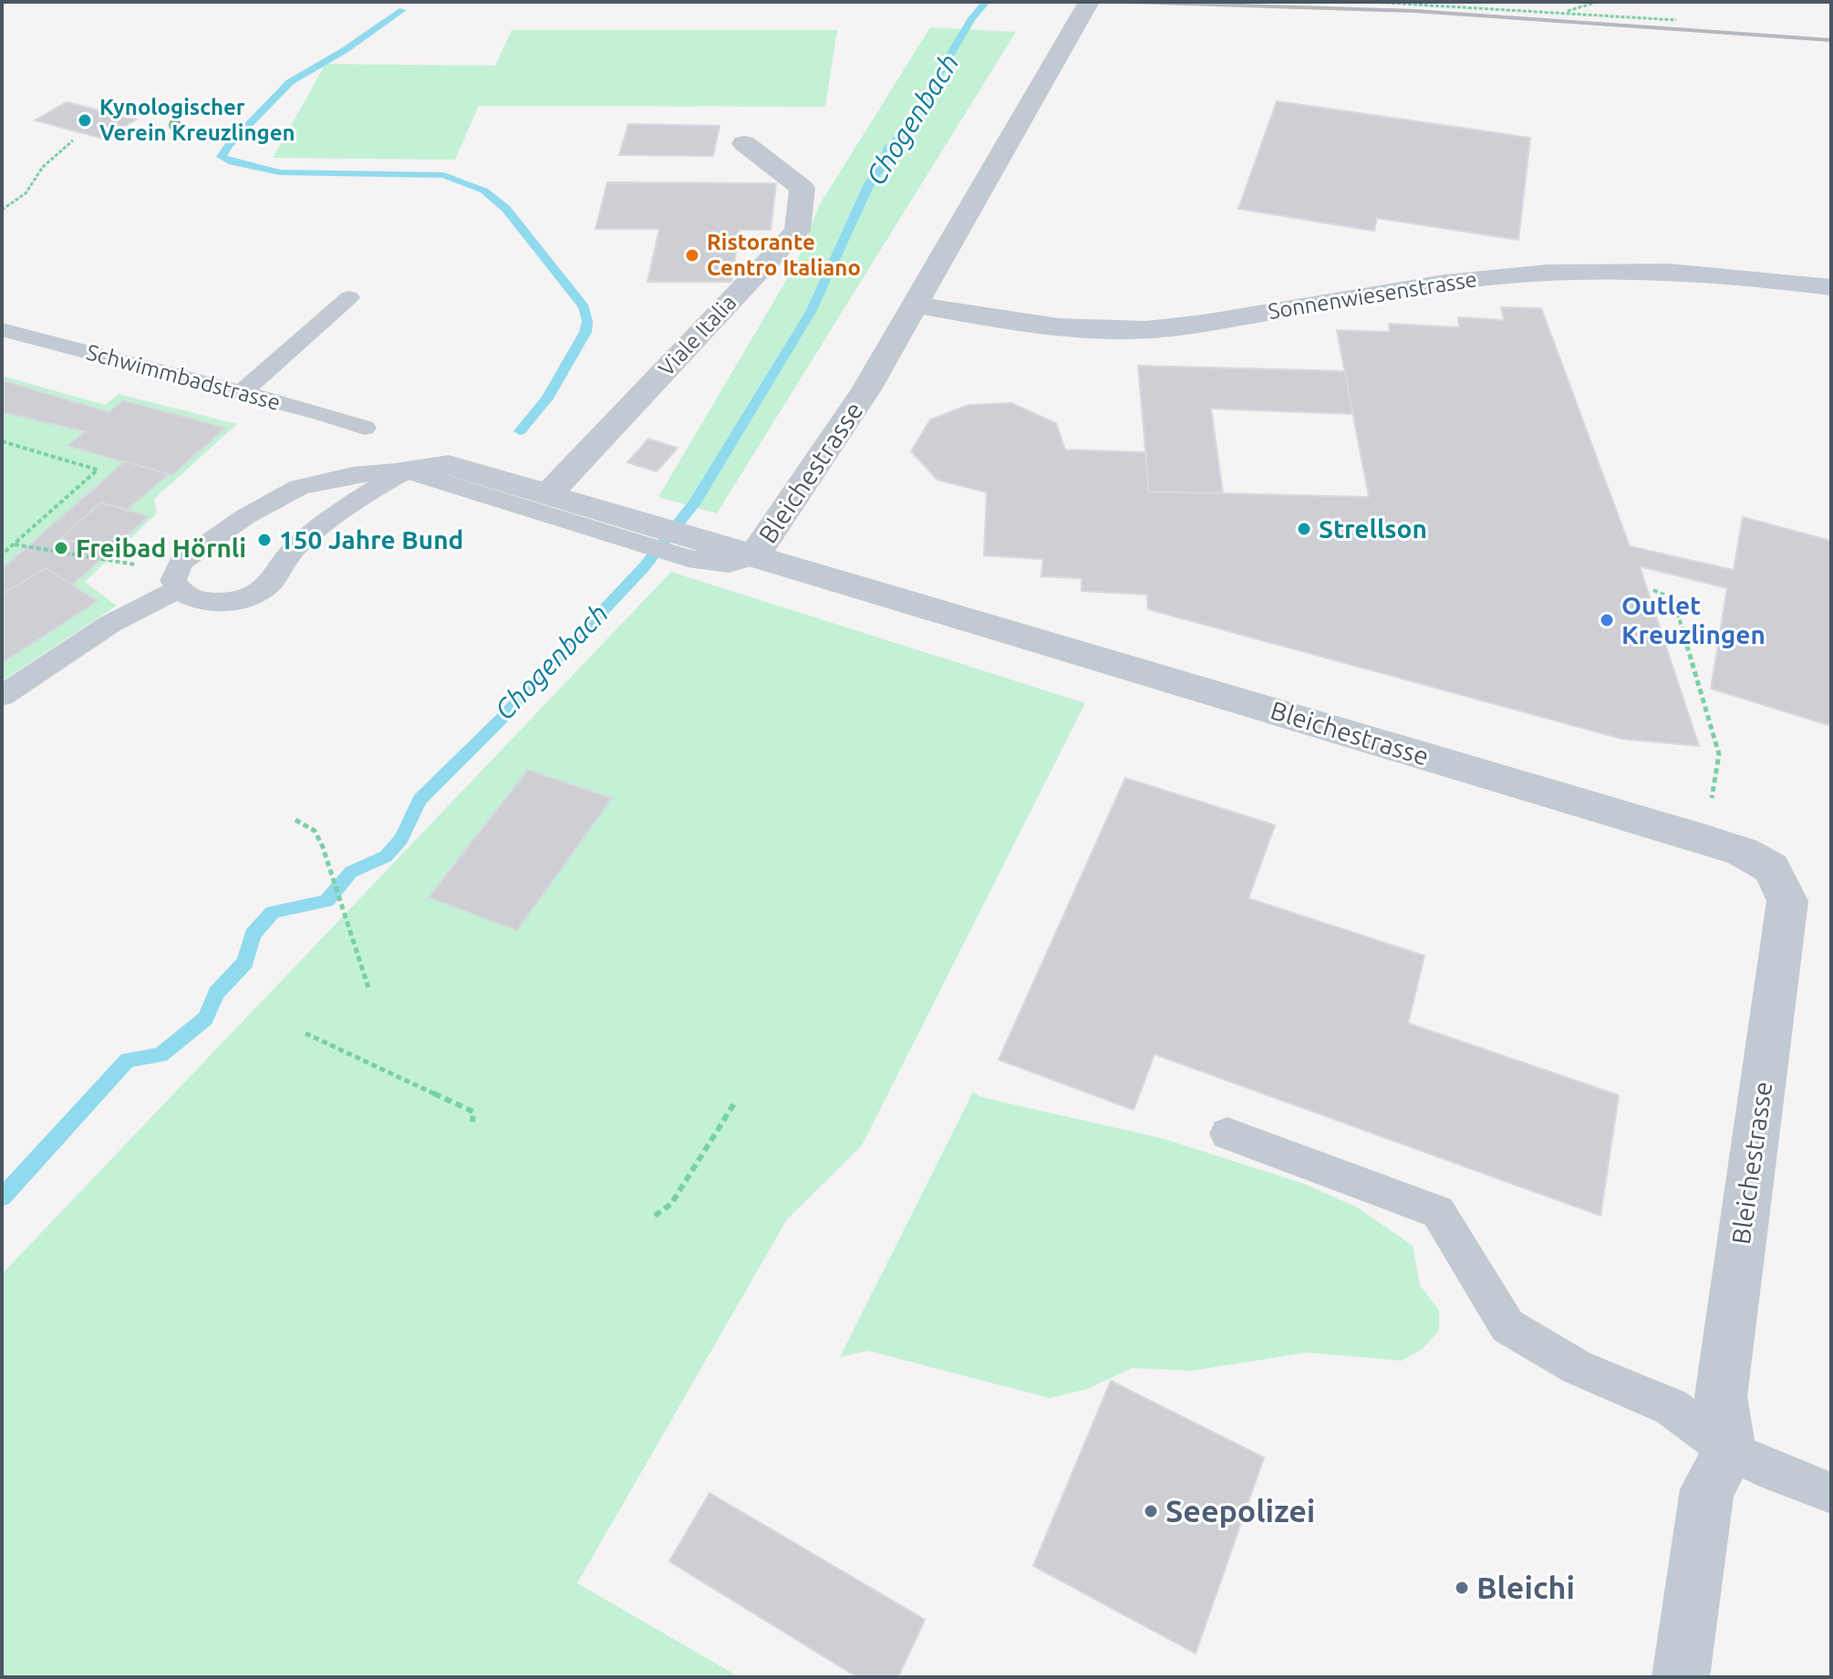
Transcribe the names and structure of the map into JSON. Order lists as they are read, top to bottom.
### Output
{
  "streets": {
    "street": ["Sonnenwiesenstrasse", "Viale Italia", "Bleichestrasse"],
    "lane": ["Schwimmbadstrasse"]
  },
  "crossings": [
    ["Sonnenwiesenstrasse", "Bleichestrasse"]
  ],
  "water": ["Chogenbach"],
  "places": [
    "Kynologischer Verein Kreuzlingen",
    "Ristorante Centro Italiano",
    "Strellson",
    "150 Jahre Bund",
    "Freibad Hörnli",
    "Outlet Kreuzlingen",
    "Seepolizei",
    "Bleichi"
  ]
}
